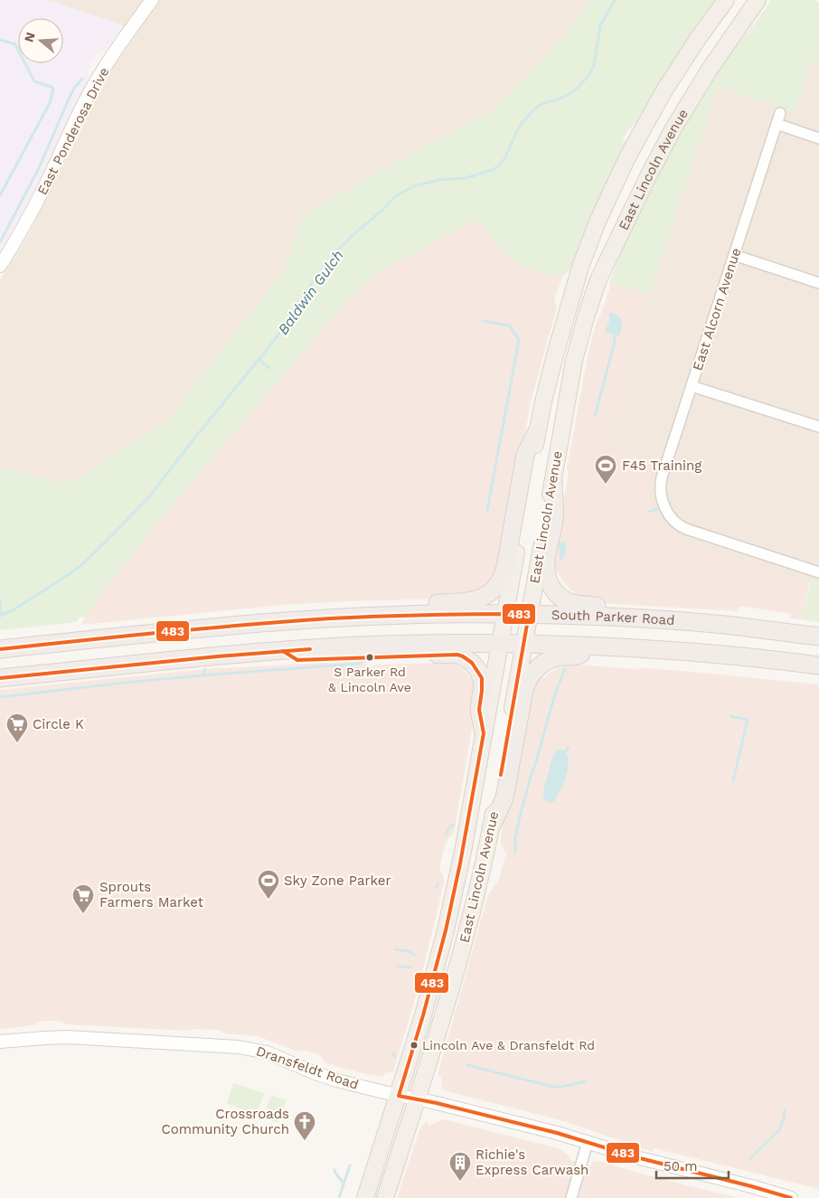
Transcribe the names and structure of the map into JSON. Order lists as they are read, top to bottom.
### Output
{
  "streets": {
    "highway": ["South Parker Road"],
    "main road": ["East Lincoln Avenue"],
    "street": ["East Ponderosa Drive", "East Alcorn Avenue", "Dransfeldt Road"]
  },
  "crossings": [
    ["East Lincoln Avenue", "South Parker Road"],
    ["East Lincoln Avenue", "Dransfeldt Road"]
  ],
  "water": ["Baldwin Gulch"],
  "places": {
    "sports": ["F45 Training", "Sky Zone Parker"],
    "other": ["S Parker Rd & Lincoln Ave", "Lincoln Ave & Dransfeldt Rd"],
    "supermarket": ["Circle K", "Sprouts Farmers Market"],
    "church": ["Crossroads Community Church"],
    "building": ["Richie's Express Carwash"]
  },
  "lines": ["transit line 483"],
  "scale_bar": "50 m",
  "north": "left"
}
